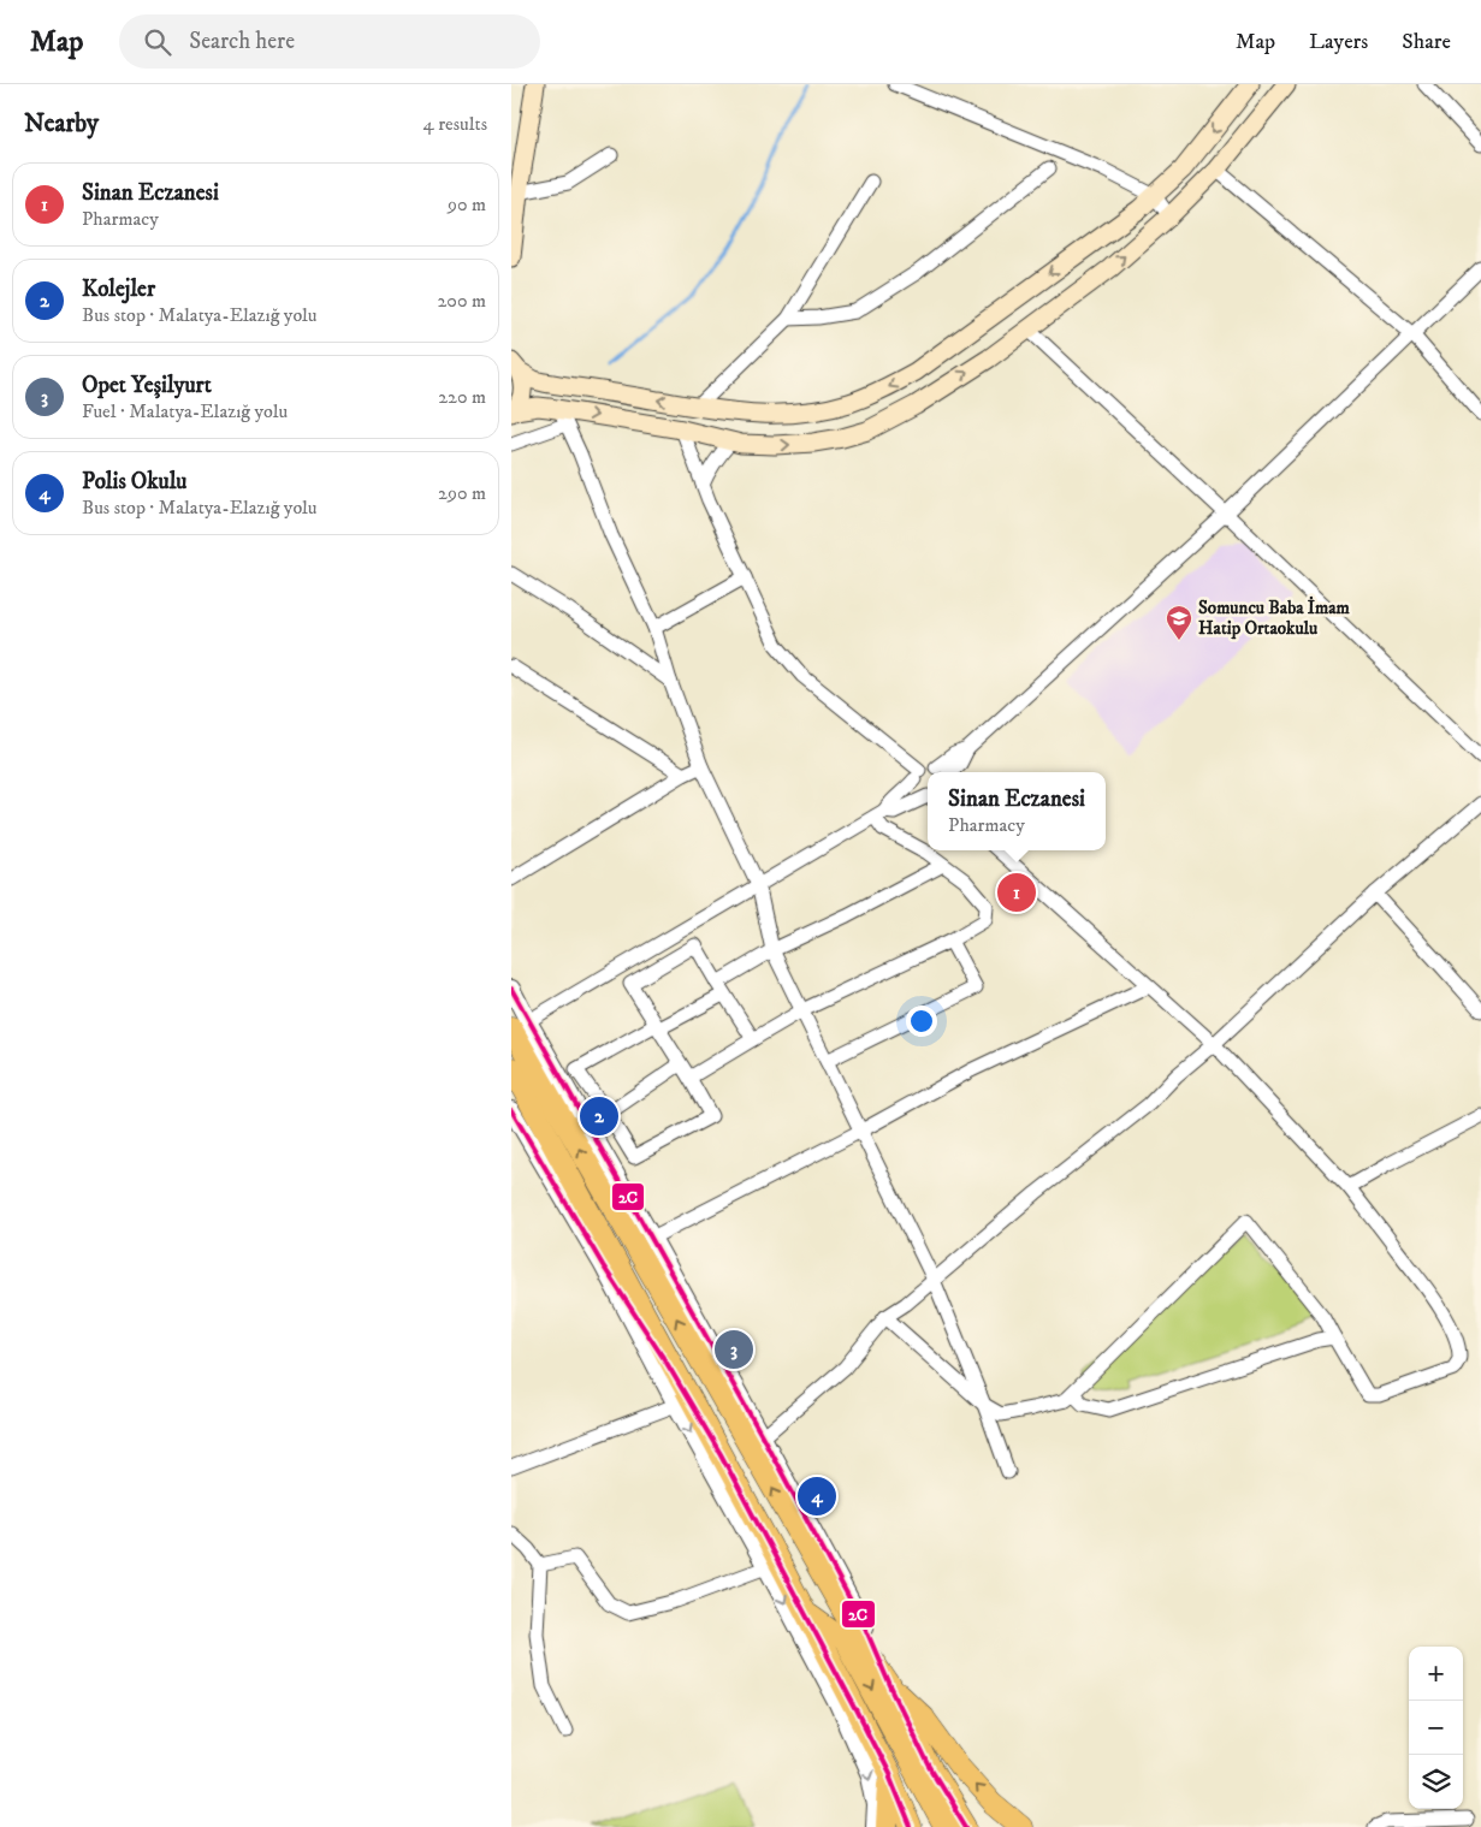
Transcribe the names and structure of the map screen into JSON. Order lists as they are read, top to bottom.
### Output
{
  "places": {
    "school or university": ["Somuncu Baba İmam Hatip Ortaokulu"]
  },
  "lines": ["transit line 2C"],
  "page": {
    "header": "Map",
    "search": "Search here",
    "nav": ["Map", "Layers", "Share"],
    "heading": ["Nearby", "4 results"],
    "list": [
      {
        "mark": "1",
        "name": "Sinan Eczanesi",
        "note": "Pharmacy",
        "value": "90 m"
      },
      {
        "mark": "2",
        "name": "Kolejler",
        "note": "Bus stop · Malatya-Elazığ yolu",
        "value": "200 m"
      },
      {
        "mark": "3",
        "name": "Opet Yeşilyurt",
        "note": "Fuel · Malatya-Elazığ yolu",
        "value": "220 m"
      },
      {
        "mark": "4",
        "name": "Polis Okulu",
        "note": "Bus stop · Malatya-Elazığ yolu",
        "value": "290 m"
      }
    ],
    "popup": ["Sinan Eczanesi", "Pharmacy"],
    "pins": [
      "1",
      "2",
      "3",
      "4"
    ],
    "map_buttons": ["+", "−"]
  }
}
